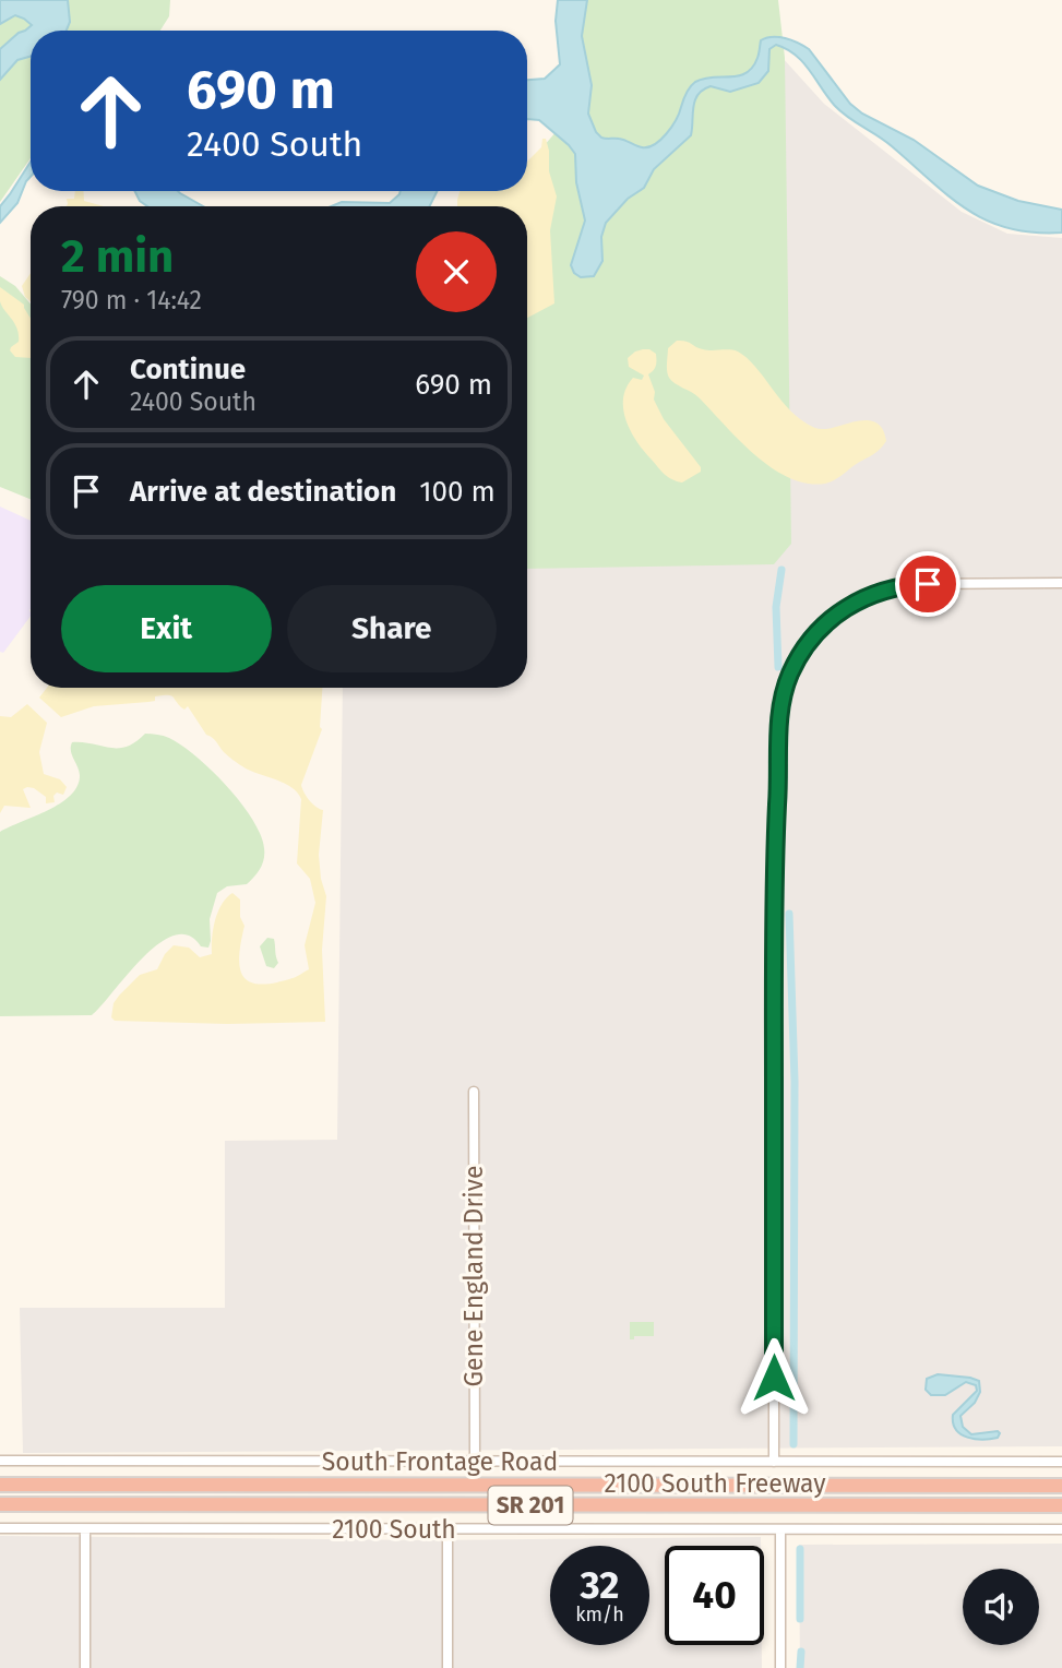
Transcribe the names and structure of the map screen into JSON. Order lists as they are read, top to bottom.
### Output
{
  "streets": {
    "highway": ["2100 South Freeway", "SR 201"],
    "street": ["Gene England Drive", "South Frontage Road", "2100 South"]
  },
  "crossings": [
    ["Gene England Drive", "South Frontage Road"]
  ],
  "page": {
    "turn": ["690 m", "2400 South"],
    "heading": ["2 min", "790 m · 14:42"],
    "list": [
      {
        "name": "Continue",
        "note": "2400 South",
        "value": "690 m"
      },
      {
        "name": "Arrive at destination",
        "value": "100 m"
      }
    ],
    "buttons": ["Exit", "Share"],
    "speed": "32 km/h",
    "limit": "40"
  }
}
